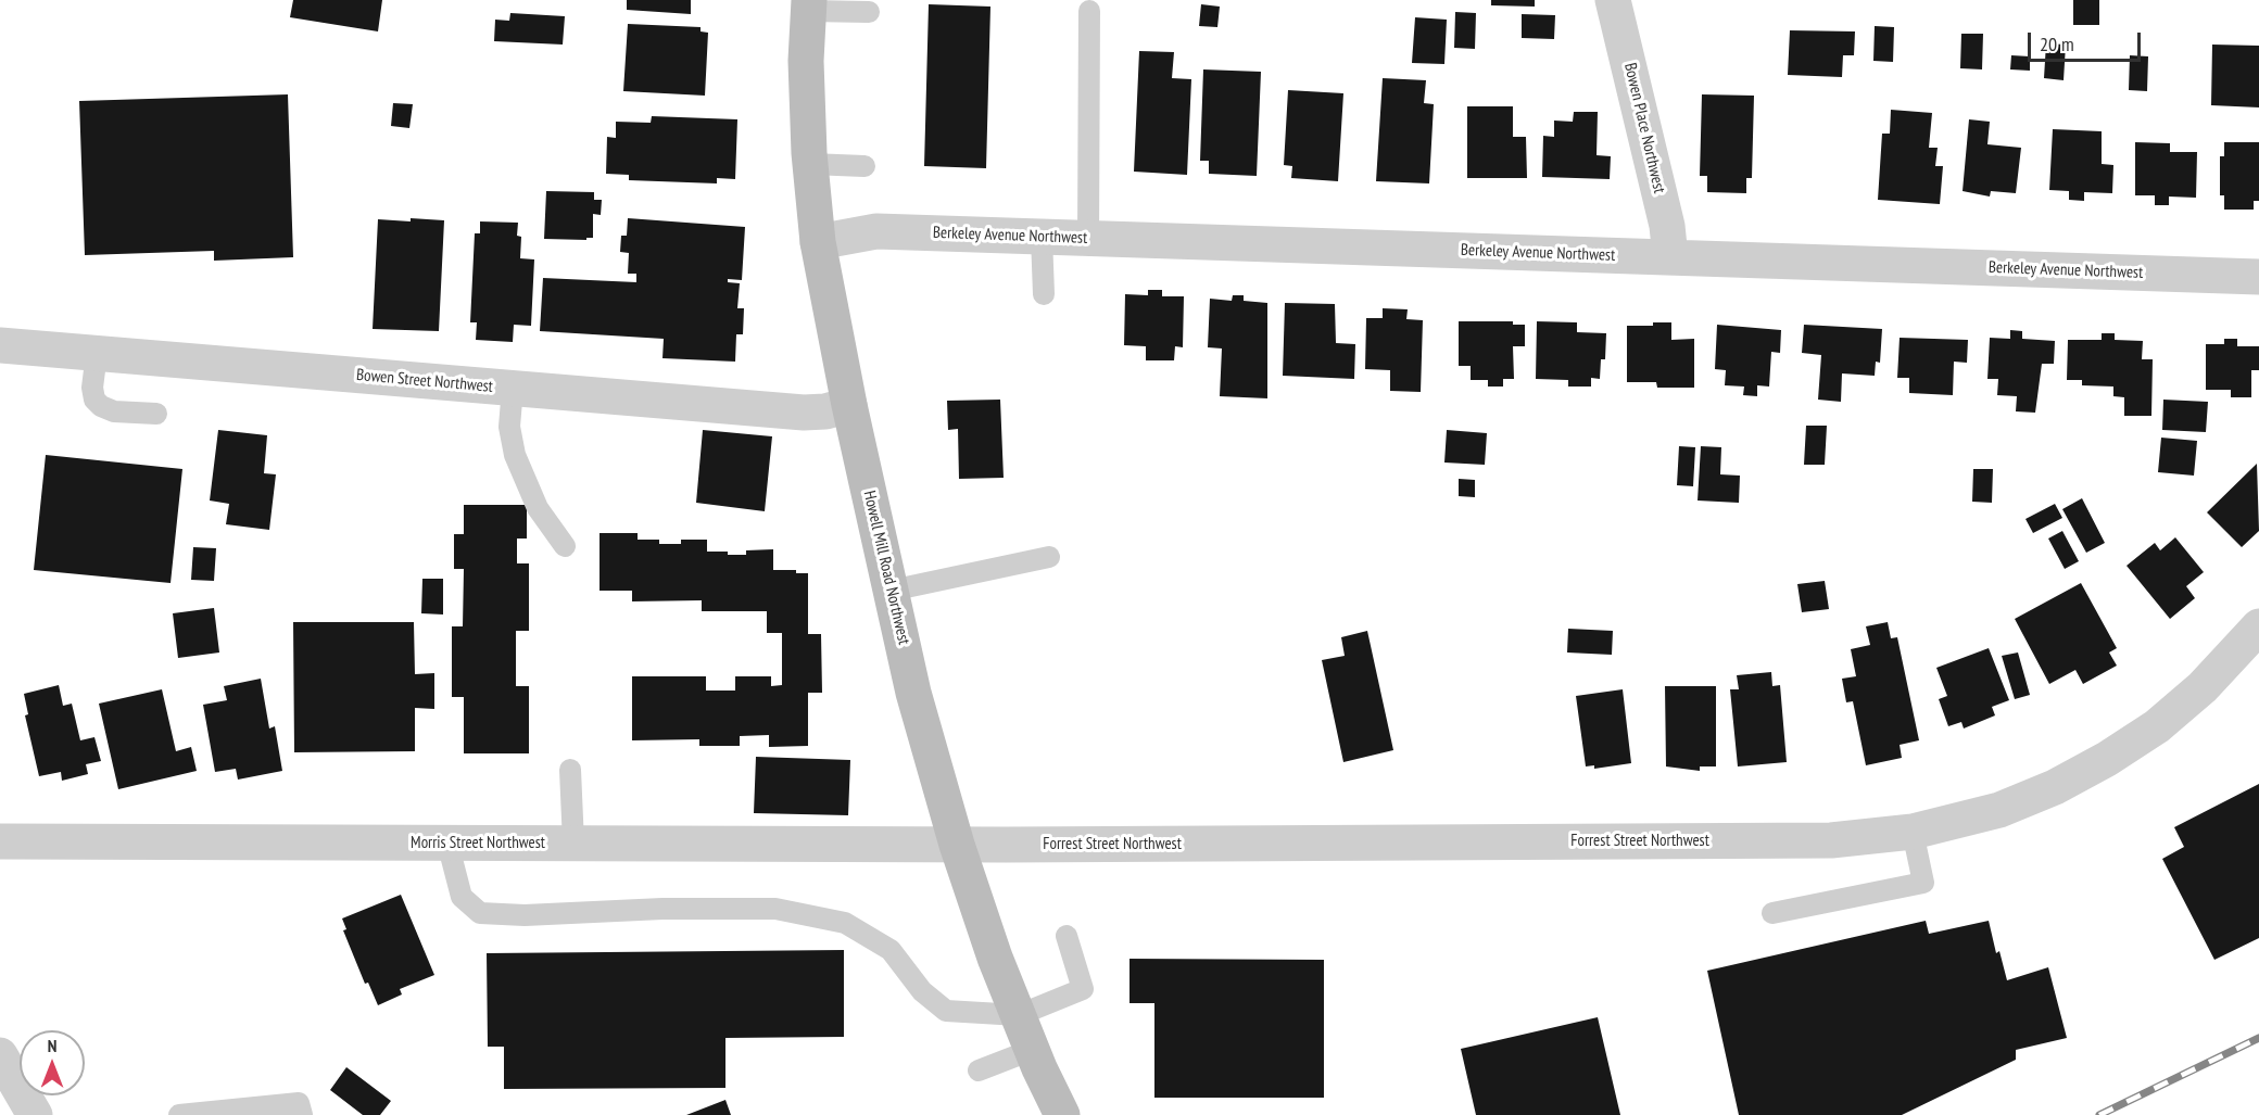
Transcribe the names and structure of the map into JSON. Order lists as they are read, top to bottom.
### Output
{
  "streets": {
    "main road": ["Howell Mill Road Northwest"],
    "street": [
      "Bowen Place Northwest",
      "Berkeley Avenue Northwest",
      "Bowen Street Northwest",
      "Forrest Street Northwest",
      "Morris Street Northwest"
    ]
  },
  "crossings": [
    ["Bowen Place Northwest", "Berkeley Avenue Northwest"],
    ["Berkeley Avenue Northwest", "Howell Mill Road Northwest"],
    ["Bowen Street Northwest", "Howell Mill Road Northwest"],
    ["Howell Mill Road Northwest", "Forrest Street Northwest"],
    ["Howell Mill Road Northwest", "Morris Street Northwest"],
    ["Forrest Street Northwest", "Morris Street Northwest"]
  ],
  "scale_bar": "20 m",
  "north": "top"
}
